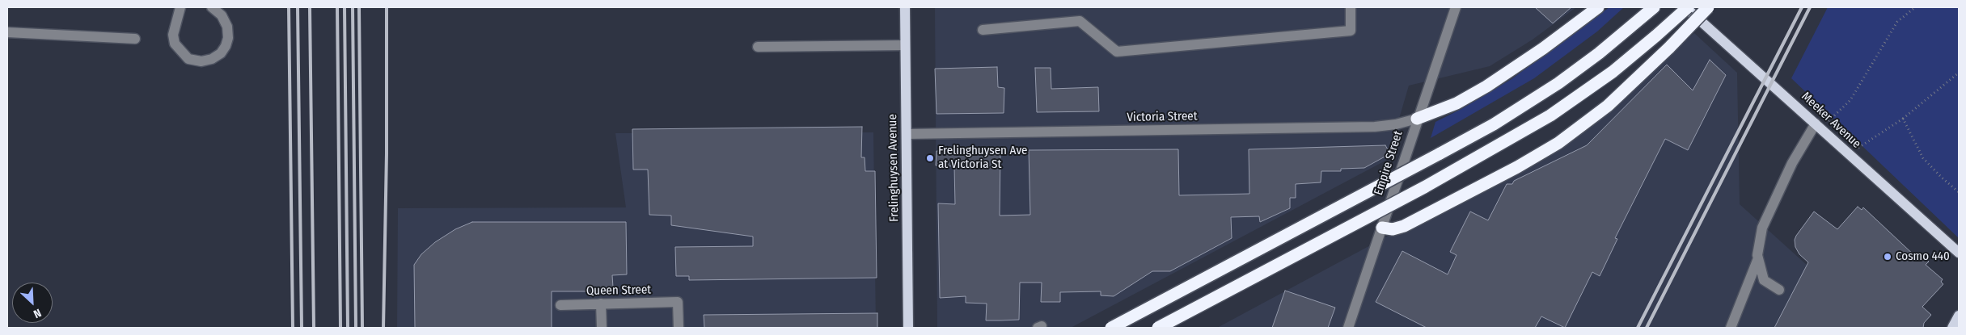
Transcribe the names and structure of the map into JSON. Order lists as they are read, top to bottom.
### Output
{
  "streets": {
    "main road": ["Meeker Avenue", "Frelinghuysen Avenue"],
    "street": ["Victoria Street", "Empire Street", "Queen Street"]
  },
  "crossings": [
    ["Victoria Street", "Empire Street"],
    ["Victoria Street", "Frelinghuysen Avenue"]
  ],
  "places": ["Frelinghuysen Ave at Victoria St", "Cosmo 440"],
  "north": "bottom right"
}
